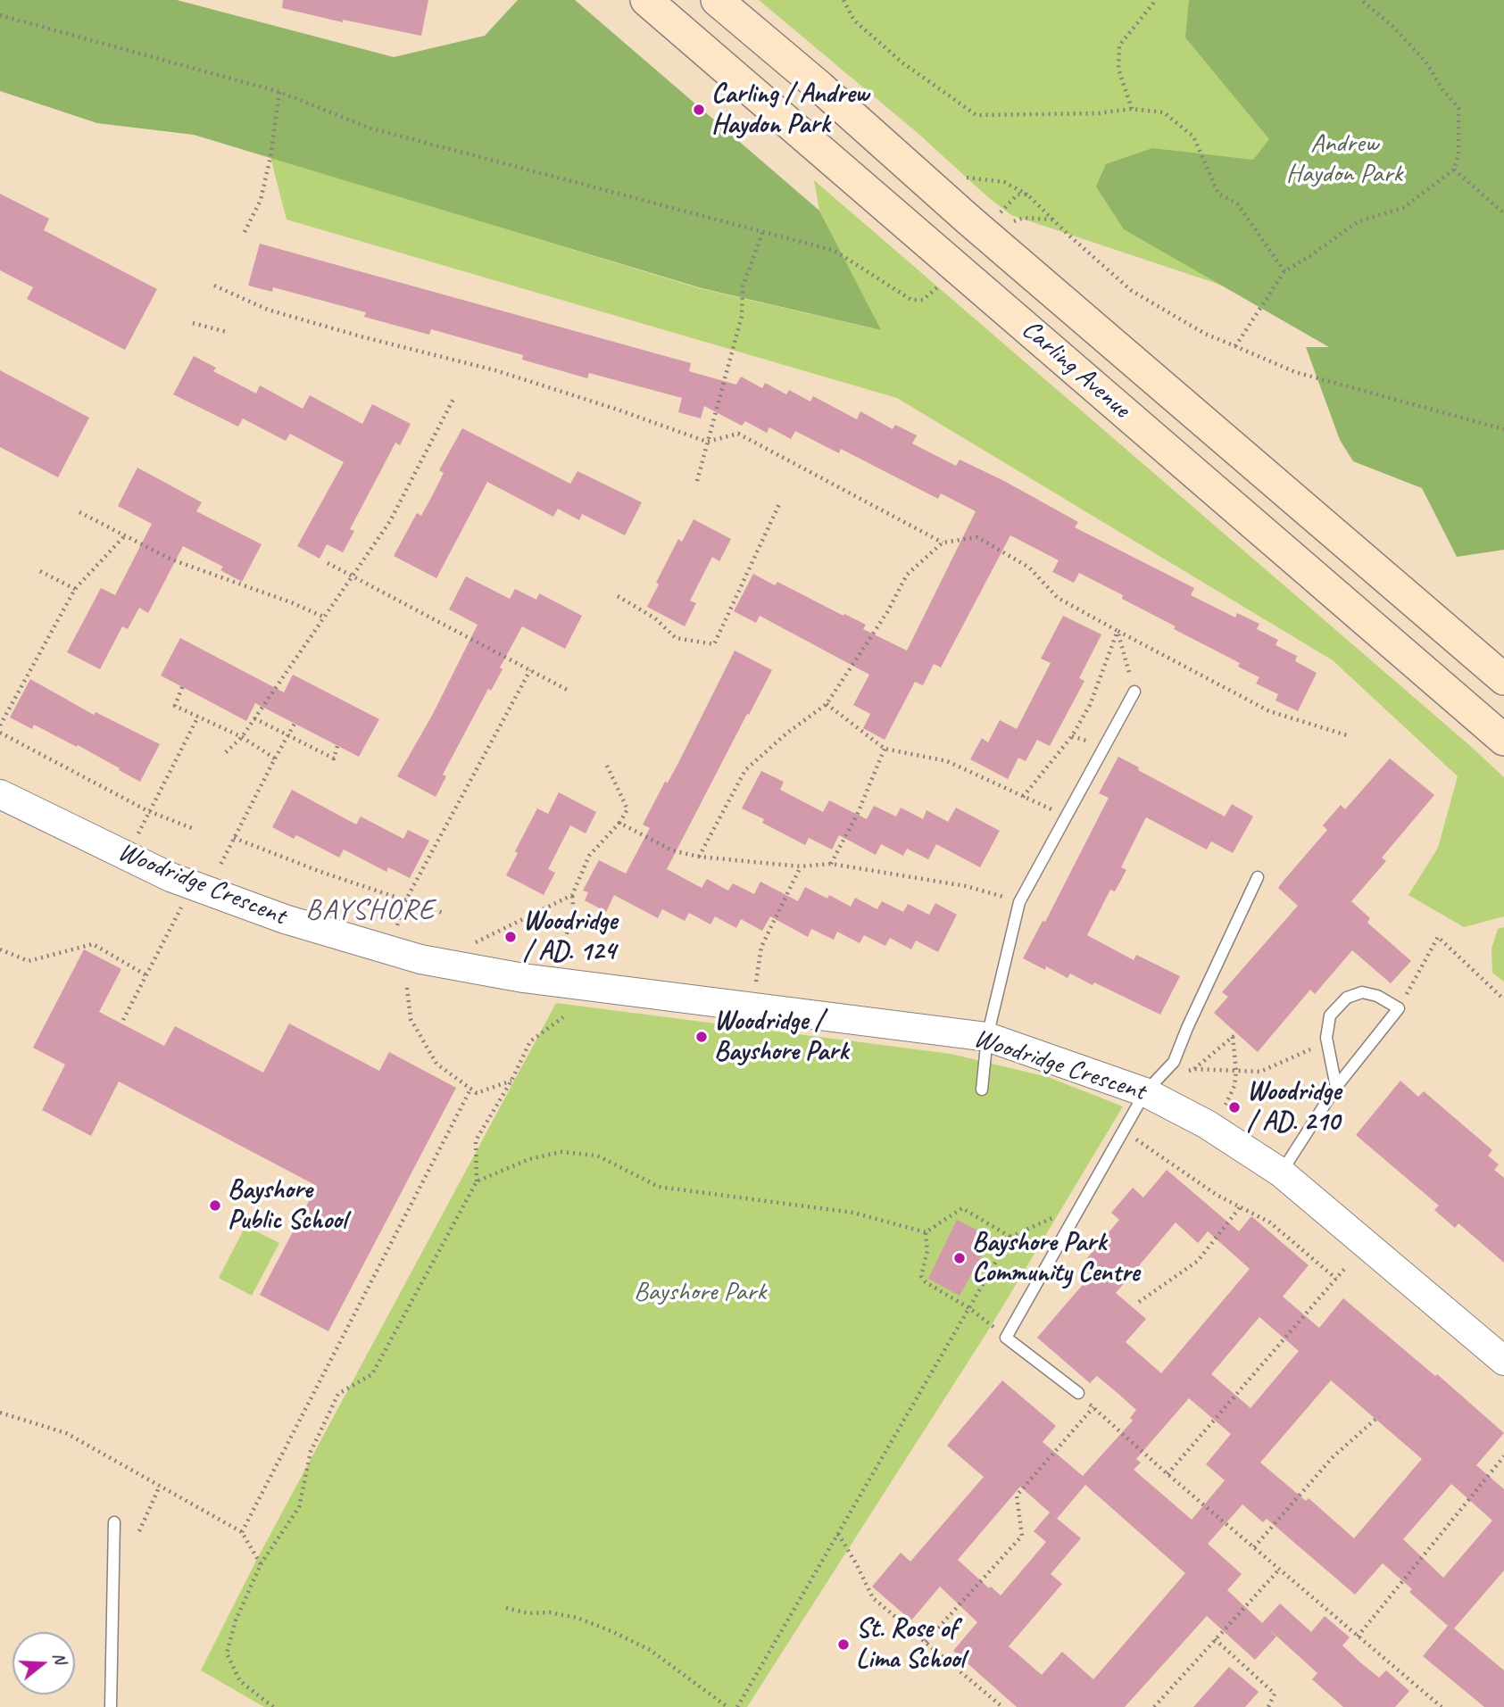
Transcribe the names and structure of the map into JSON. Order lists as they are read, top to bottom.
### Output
{
  "streets": {
    "main road": ["Carling Avenue"],
    "street": ["Woodridge Crescent"]
  },
  "districts": ["BAYSHORE"],
  "parks": ["Andrew Haydon Park", "Bayshore Park"],
  "places": [
    "Carling / Andrew Haydon Park",
    "Woodridge / AD. 124",
    "Woodridge / Bayshore Park",
    "Woodridge / AD. 210",
    "Bayshore Public School",
    "Bayshore Park Community Centre",
    "St. Rose of Lima School"
  ],
  "north": "right"
}
